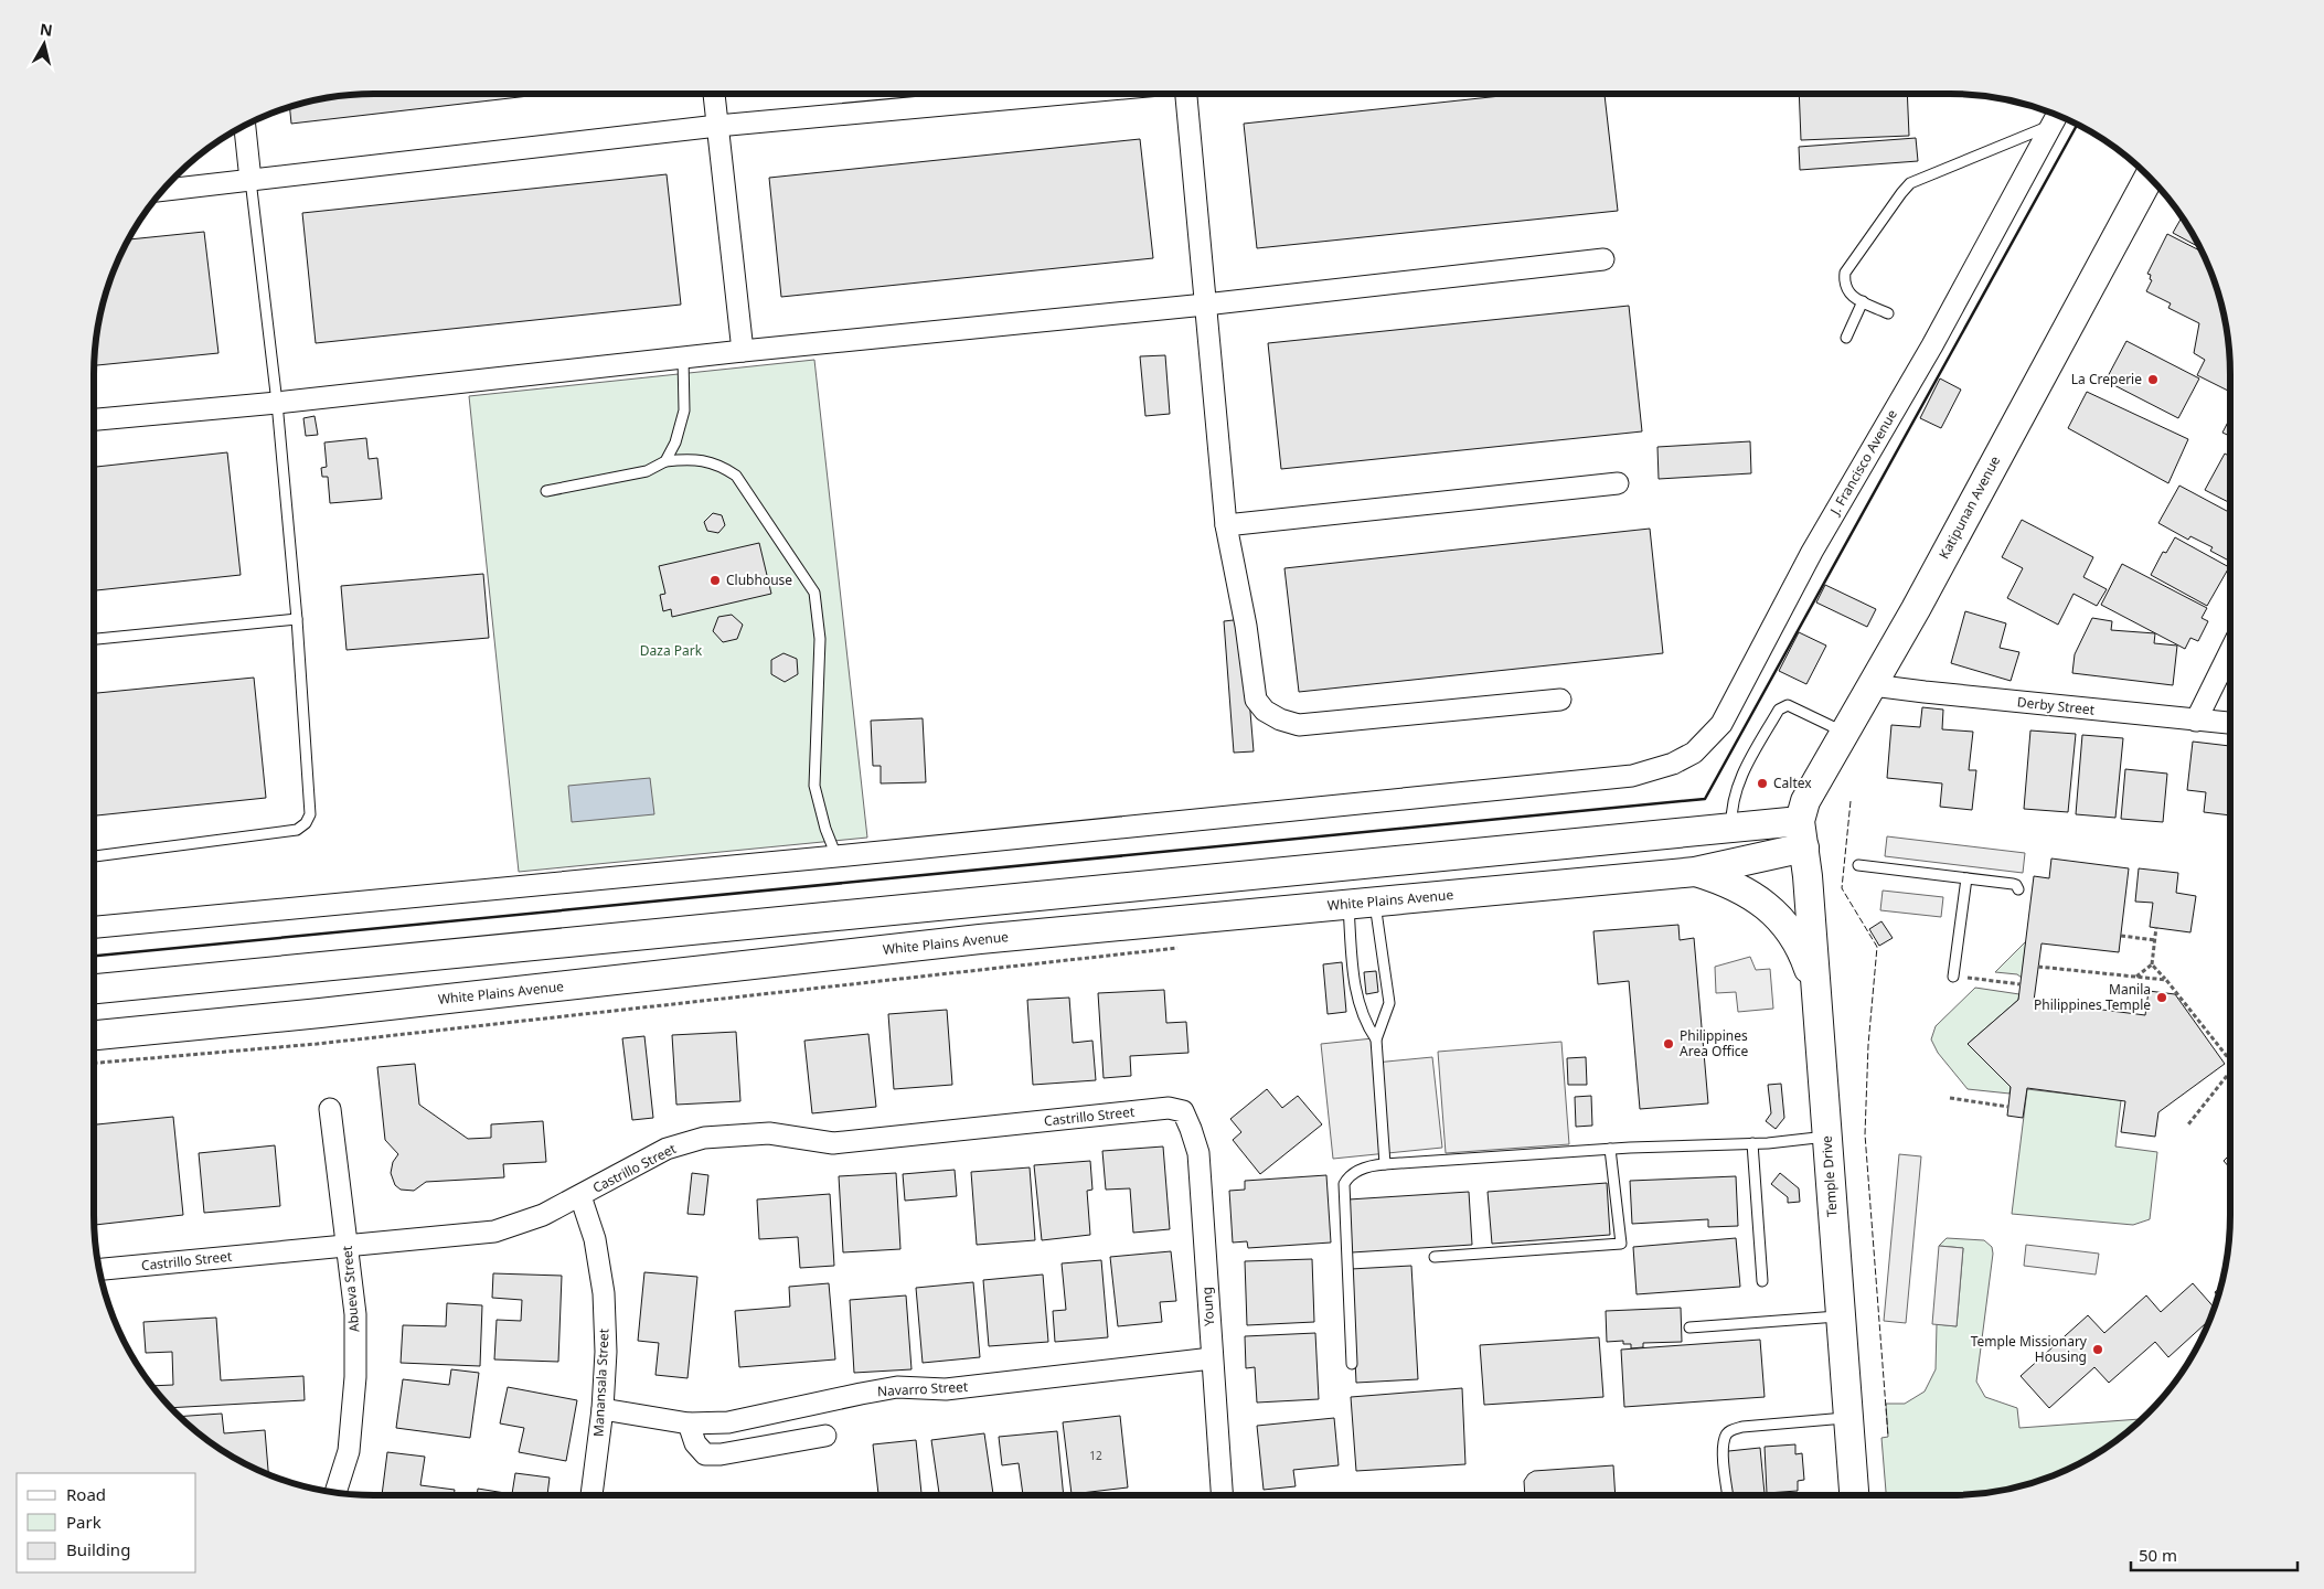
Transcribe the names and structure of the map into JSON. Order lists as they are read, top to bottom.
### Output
{
  "streets": {
    "street": [
      "J. Francisco Avenue",
      "Katipunan Avenue",
      "Derby Street",
      "White Plains Avenue",
      "Castrillo Street",
      "Temple Drive",
      "Abueva Street",
      "Young",
      "Manansala Street",
      "Navarro Street"
    ]
  },
  "crossings": [
    ["Katipunan Avenue", "Derby Street"],
    ["Katipunan Avenue", "White Plains Avenue"],
    ["Katipunan Avenue", "Temple Drive"],
    ["White Plains Avenue", "Temple Drive"],
    ["Castrillo Street", "Abueva Street"],
    ["Castrillo Street", "Young"],
    ["Castrillo Street", "Manansala Street"],
    ["Young", "Navarro Street"],
    ["Manansala Street", "Navarro Street"]
  ],
  "parks": ["Daza Park"],
  "places": [
    "La Creperie",
    "Clubhouse",
    "Caltex",
    "Manila Philippines Temple",
    "Philippines Area Office",
    "Temple Missionary Housing"
  ],
  "house_numbers": ["12"],
  "legend": ["Road", "Park", "Building"],
  "scale_bar": "50 m",
  "north": "top"
}
